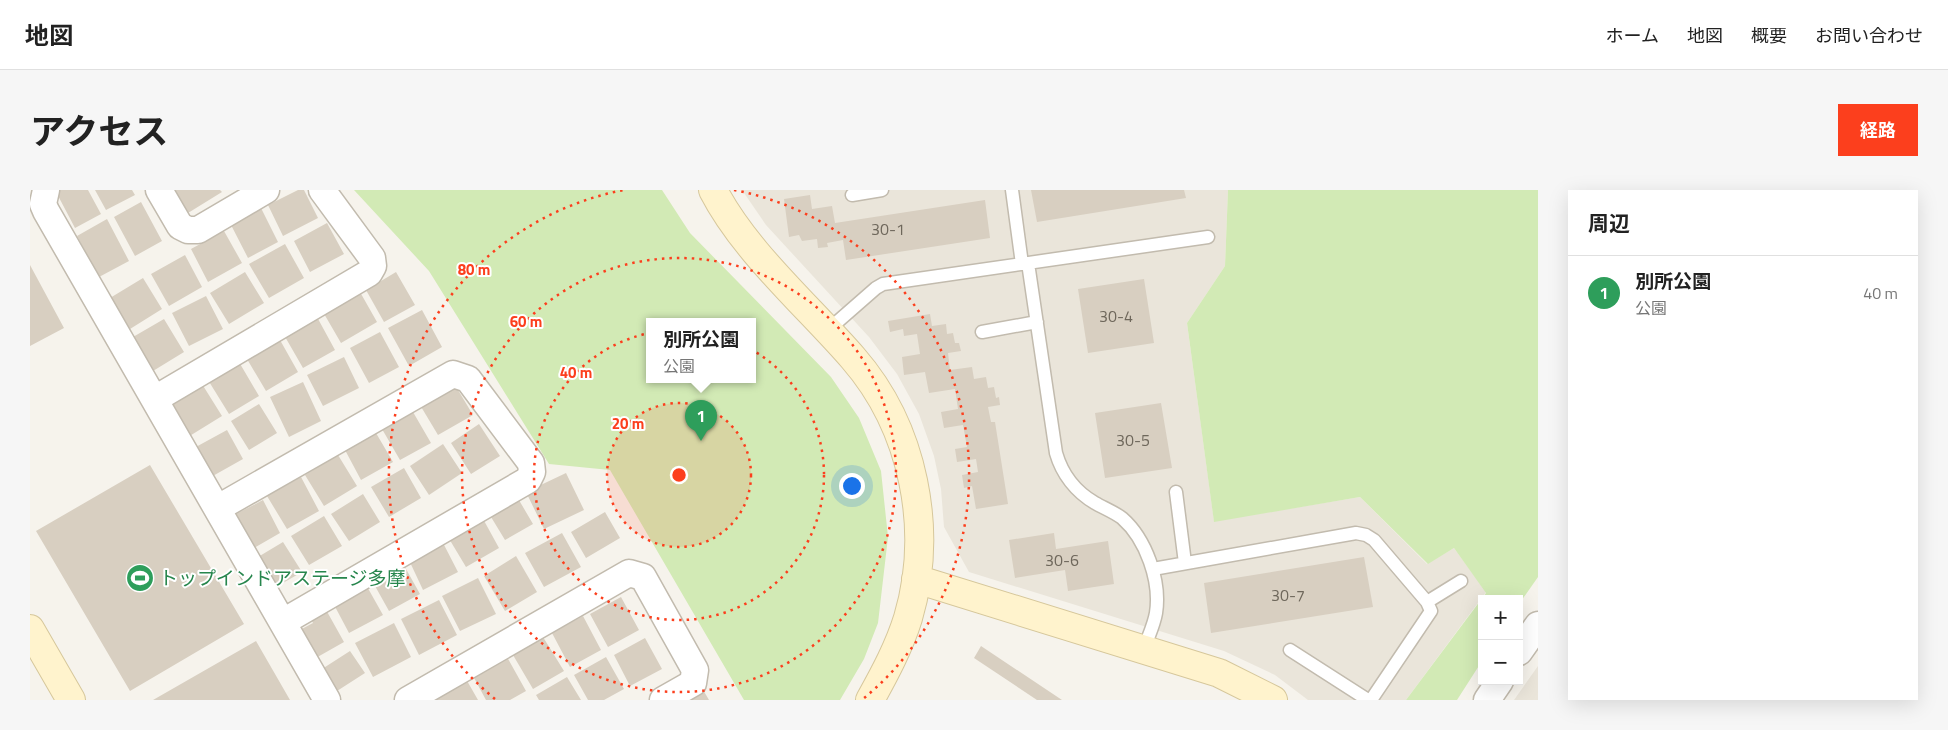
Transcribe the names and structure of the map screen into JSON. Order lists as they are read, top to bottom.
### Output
{
  "places": {
    "sports": ["トップインドアステージ多摩"]
  },
  "house_numbers": [
    "30-1",
    "30-4",
    "30-5",
    "30-6",
    "30-7"
  ],
  "page": {
    "header": "地図",
    "nav": [
      "ホーム",
      "地図",
      "概要",
      "お問い合わせ"
    ],
    "title": "アクセス",
    "buttons": "経路",
    "heading": "周辺",
    "list": [
      {
        "mark": "1",
        "name": "別所公園",
        "note": "公園",
        "value": "40 m"
      }
    ],
    "popup": ["別所公園", "公園"],
    "pins": "1",
    "map_buttons": ["+", "−"]
  },
  "rings": [
    "80 m",
    "60 m",
    "40 m",
    "20 m"
  ]
}
